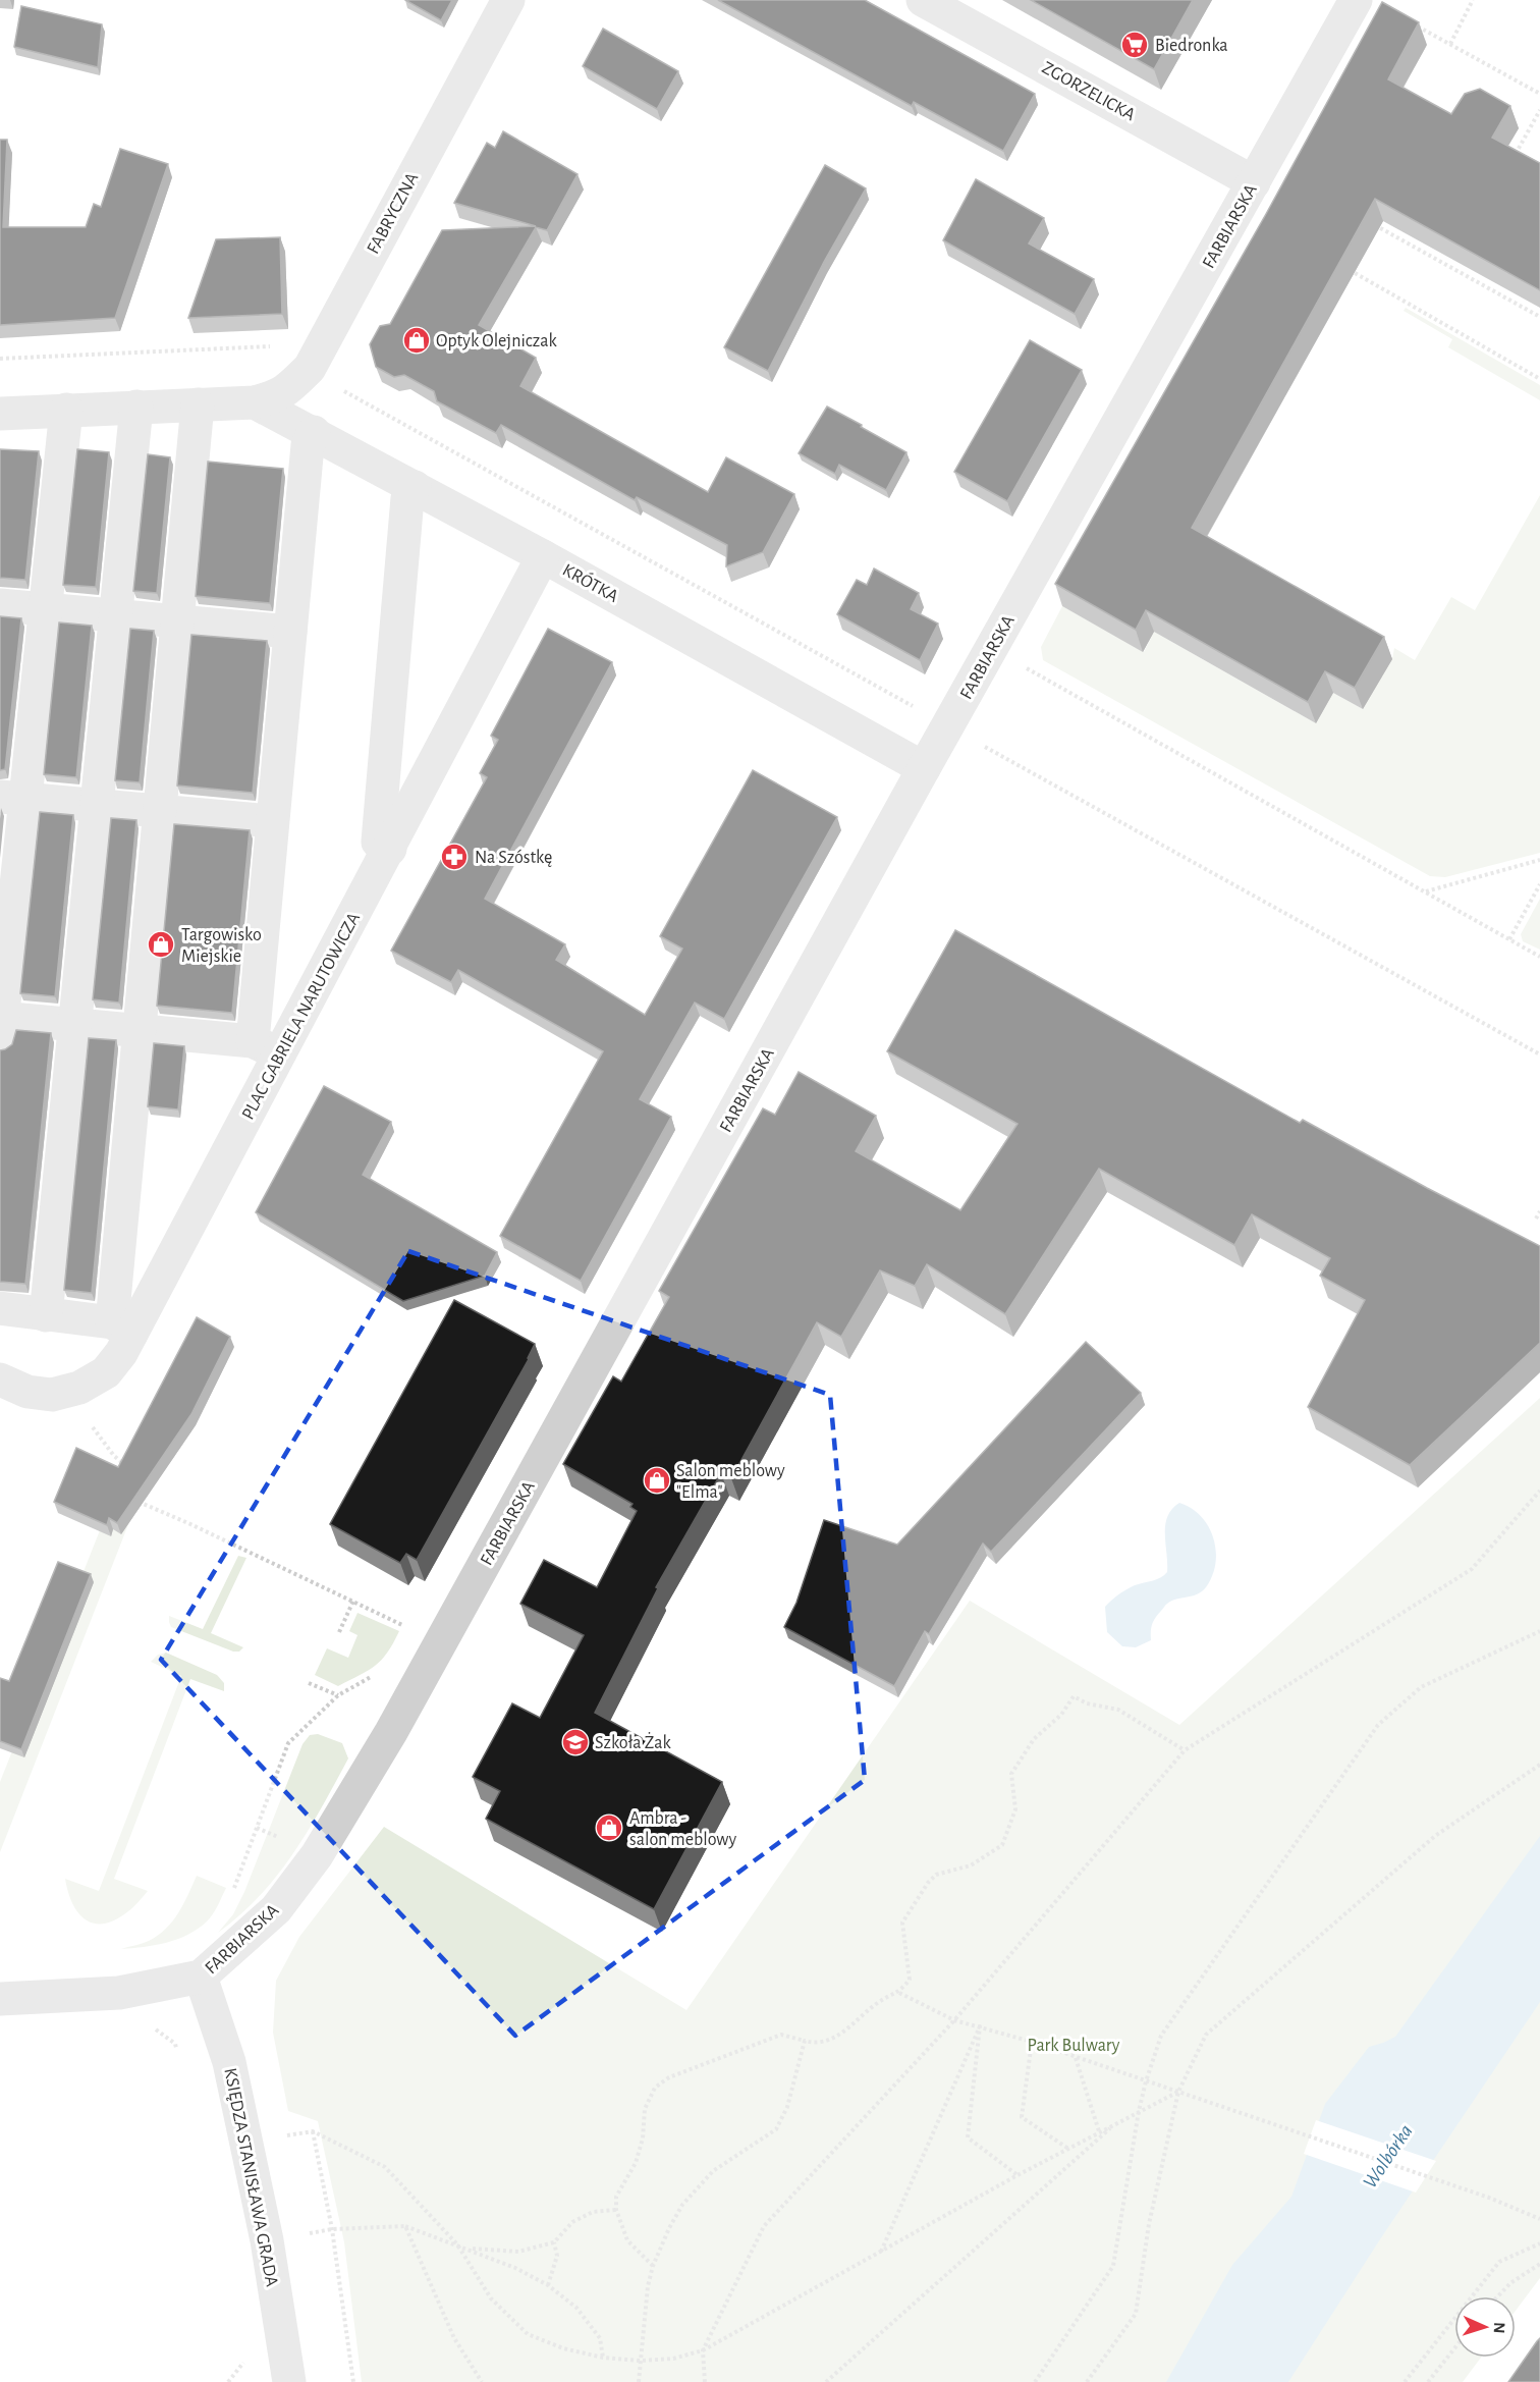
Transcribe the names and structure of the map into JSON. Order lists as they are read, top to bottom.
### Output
{
  "streets": {
    "street": [
      "ZGORZELICKA",
      "FABRYCZNA",
      "FARBIARSKA",
      "KRÓTKA",
      "PLAC GABRIELA NARUTOWICZA",
      "KSIĘDZA STANISŁAWA GRADA"
    ]
  },
  "crossings": [
    ["ZGORZELICKA", "FARBIARSKA"],
    ["FABRYCZNA", "KRÓTKA"],
    ["FARBIARSKA", "KRÓTKA"],
    ["FARBIARSKA", "KSIĘDZA STANISŁAWA GRADA"],
    ["KRÓTKA", "PLAC GABRIELA NARUTOWICZA"]
  ],
  "water": ["Wolbórka"],
  "parks": ["Park Bulwary"],
  "places": {
    "supermarket": ["Biedronka"],
    "shop": [
      "Optyk Olejniczak",
      "Targowisko Miejskie",
      "Salon meblowy \"Elma\"",
      "Ambra - salon meblowy"
    ],
    "pharmacy": ["Na Szóstkę"],
    "school or university": ["Szkoła Żak"]
  },
  "north": "right"
}
